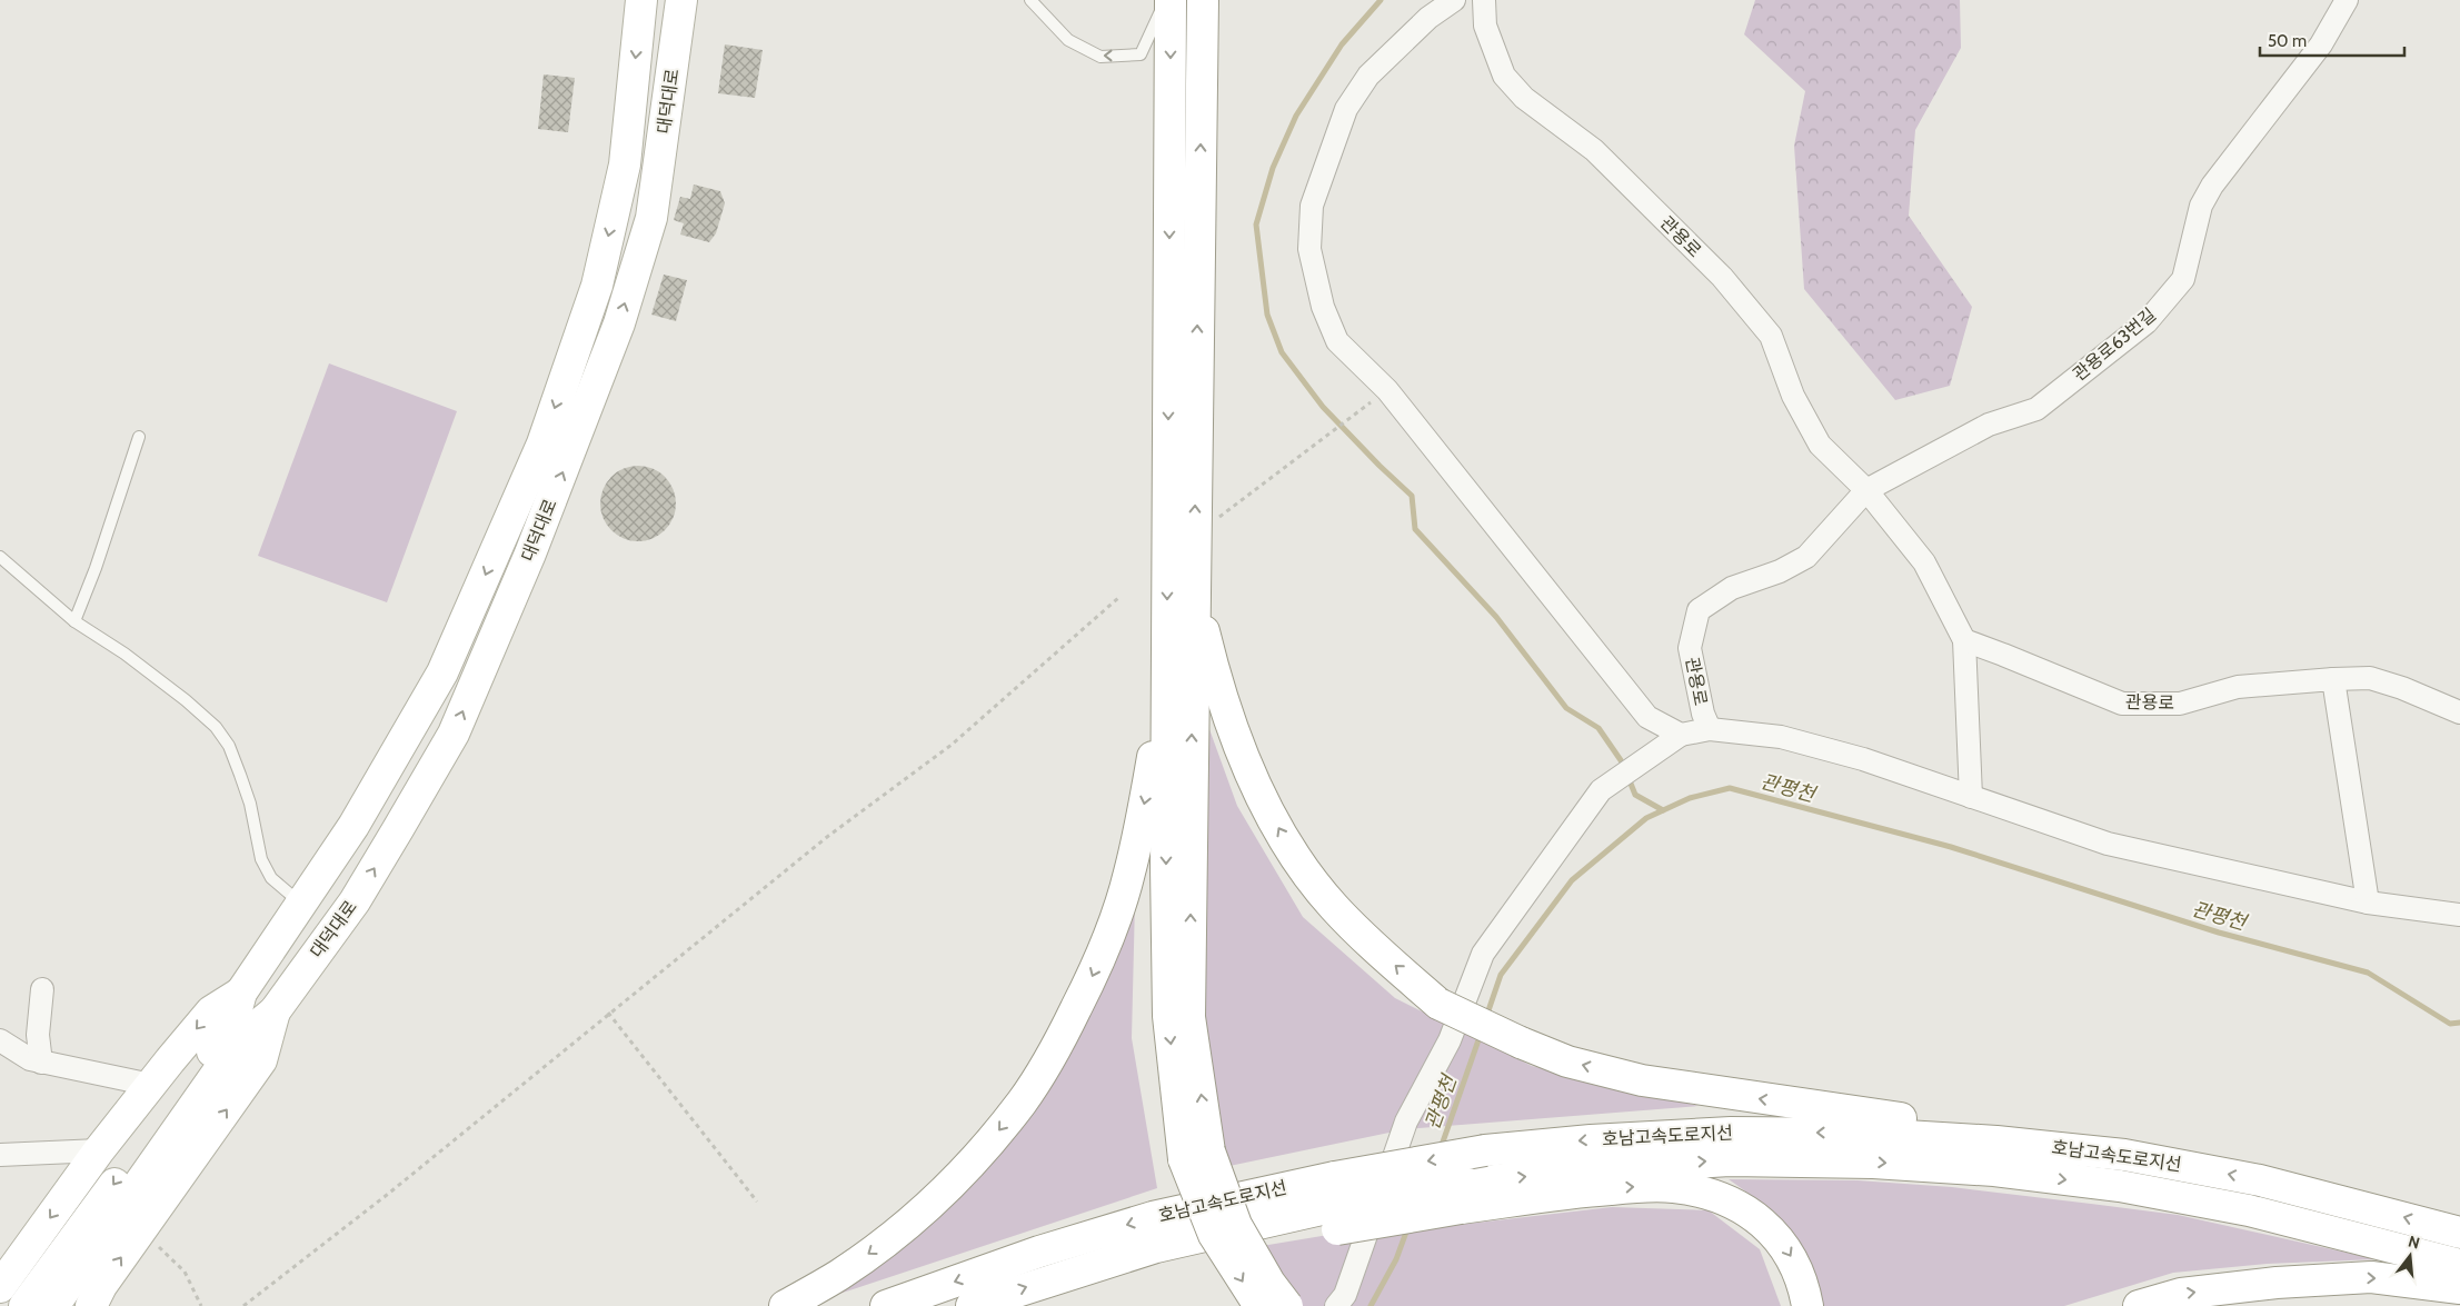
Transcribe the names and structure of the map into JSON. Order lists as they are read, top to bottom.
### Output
{
  "streets": {
    "main road": ["대덕대로", "호남고속도로지선"],
    "street": ["관용로", "관용로63번길"]
  },
  "crossings": [
    ["관용로", "관용로63번길"]
  ],
  "water": ["관평천"],
  "scale_bar": "50 m",
  "north": "top"
}
